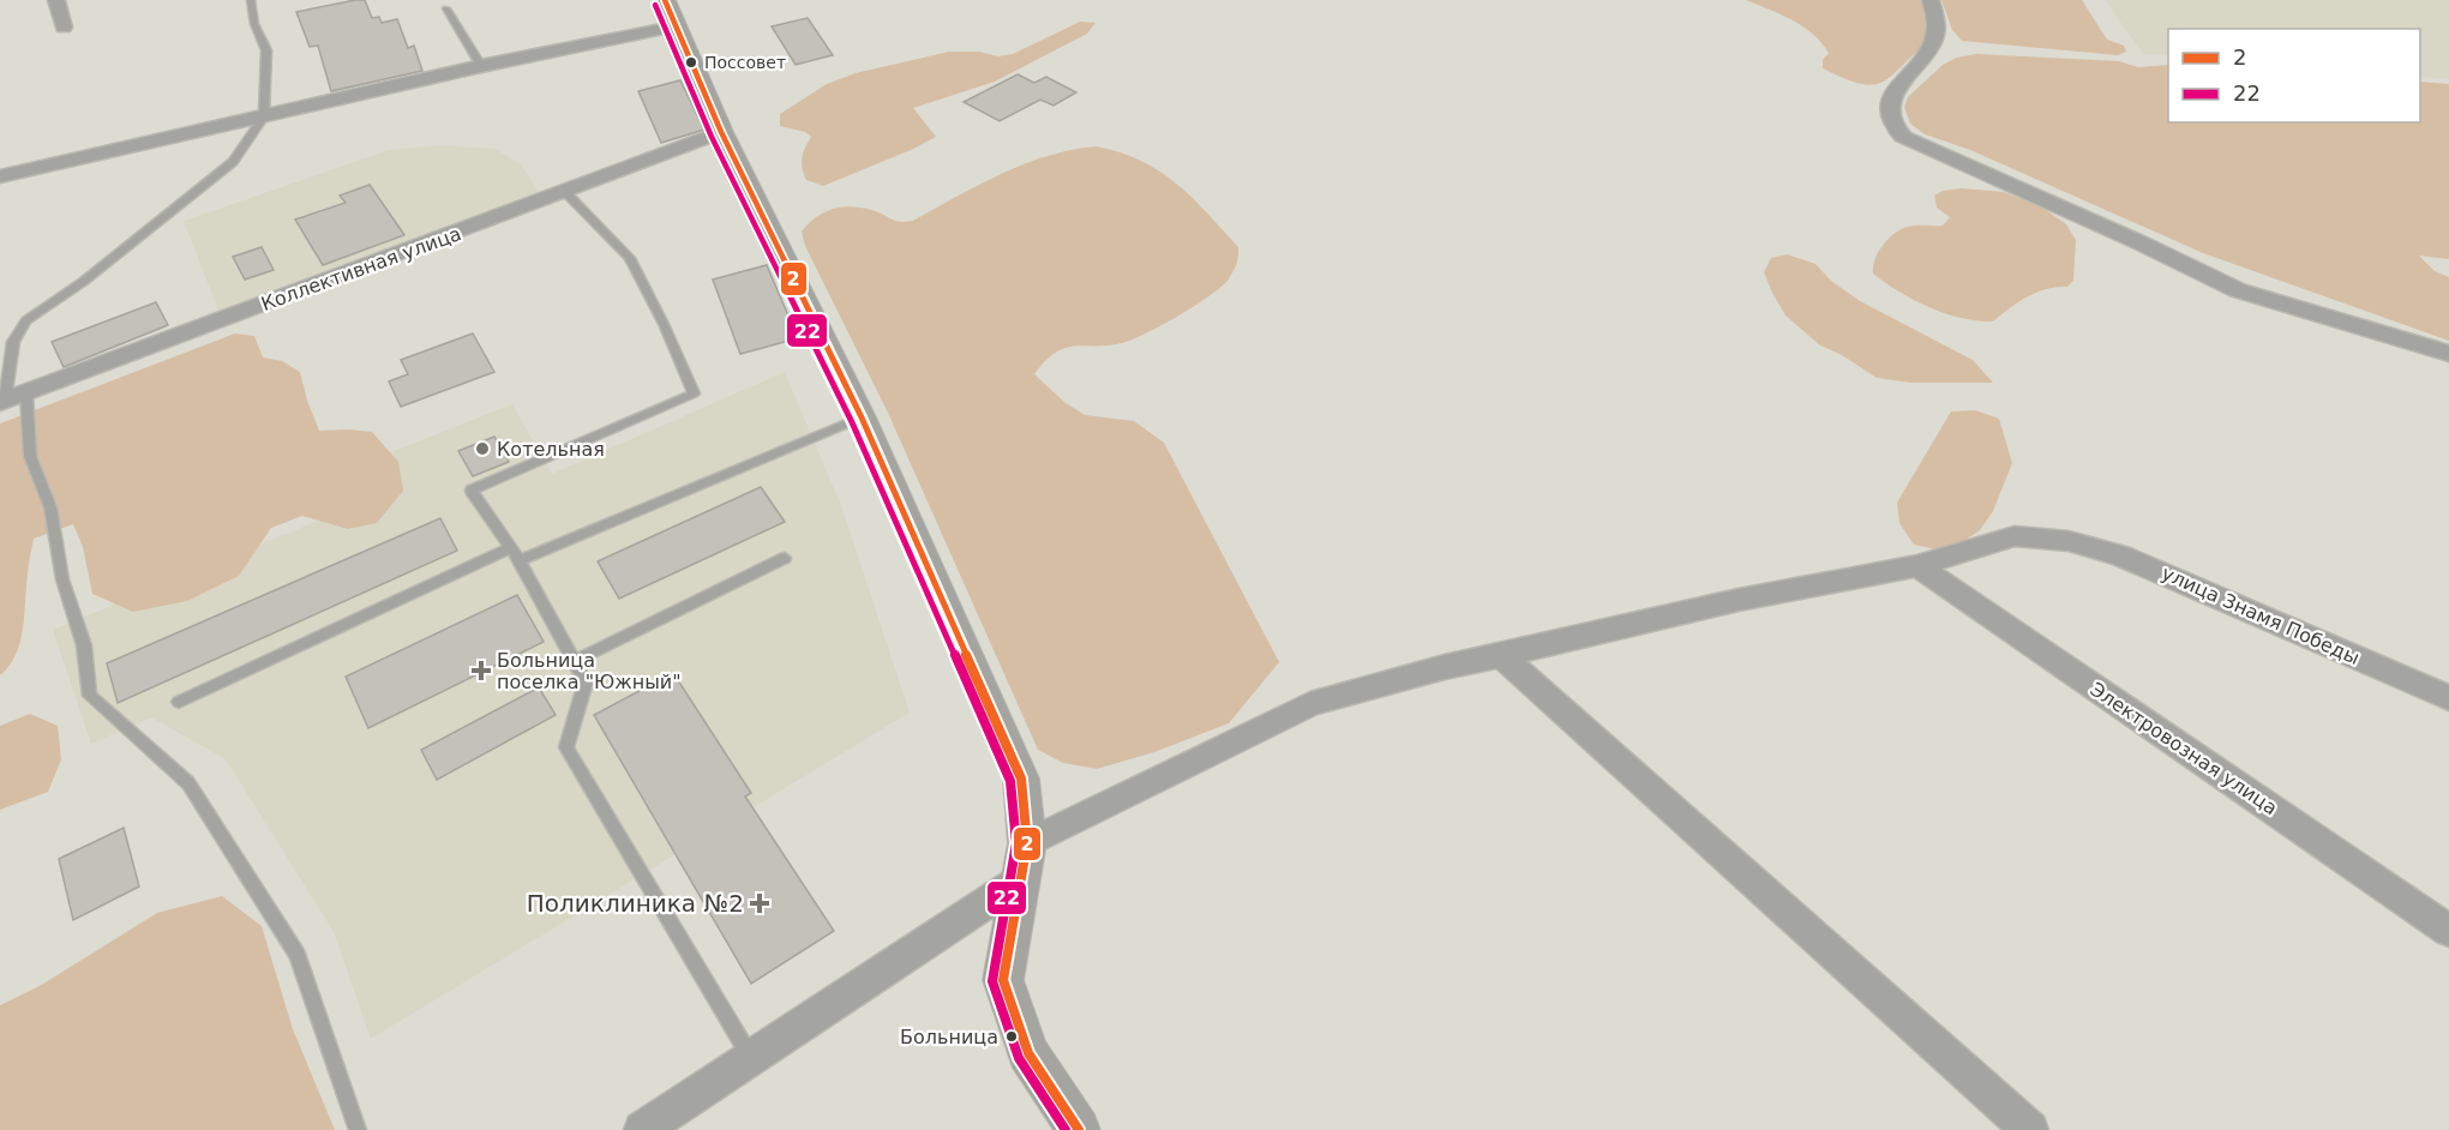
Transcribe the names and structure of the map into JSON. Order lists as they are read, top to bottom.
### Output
{
  "streets": {
    "street": ["Коллективная улица", "улица Знамя Победы", "Электровозная улица"]
  },
  "crossings": [
    ["улица Знамя Победы", "Электровозная улица"]
  ],
  "places": {
    "other": ["Поссовет", "Котельная", "Больница"],
    "health": ["Больница поселка \"Южный\"", "Поликлиника №2"]
  },
  "lines": ["transit line 2", "transit line 22"],
  "legend": ["2", "22"]
}
